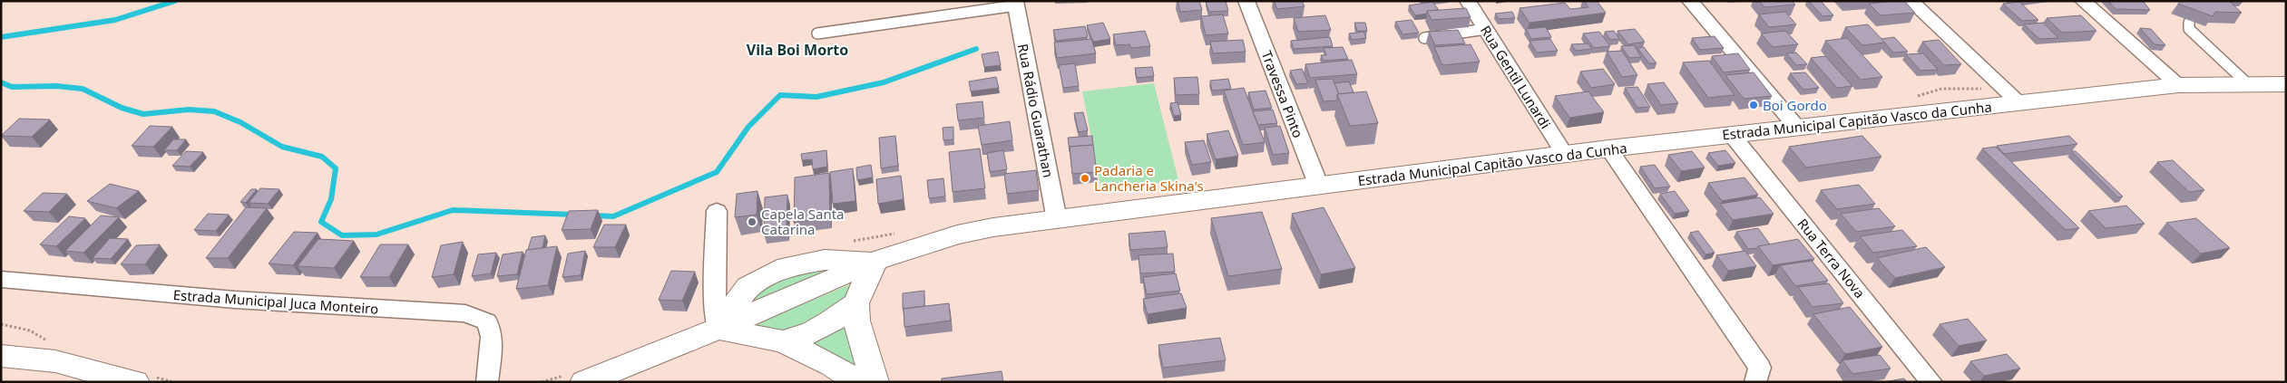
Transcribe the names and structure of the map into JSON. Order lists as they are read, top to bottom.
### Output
{
  "streets": {
    "street": [
      "Rua Gentil Lunardi",
      "Travessa Pinto",
      "Rua Rádio Guarathan",
      "Estrada Municipal Capitão Vasco da Cunha",
      "Rua Terra Nova",
      "Estrada Municipal Juca Monteiro"
    ]
  },
  "crossings": [
    ["Rua Gentil Lunardi", "Estrada Municipal Capitão Vasco da Cunha"],
    ["Travessa Pinto", "Estrada Municipal Capitão Vasco da Cunha"],
    ["Rua Rádio Guarathan", "Estrada Municipal Capitão Vasco da Cunha"],
    ["Estrada Municipal Capitão Vasco da Cunha", "Rua Terra Nova"]
  ],
  "districts": ["Vila Boi Morto"],
  "places": ["Boi Gordo", "Padaria e Lancheria Skina's", "Capela Santa Catarina"]
}
